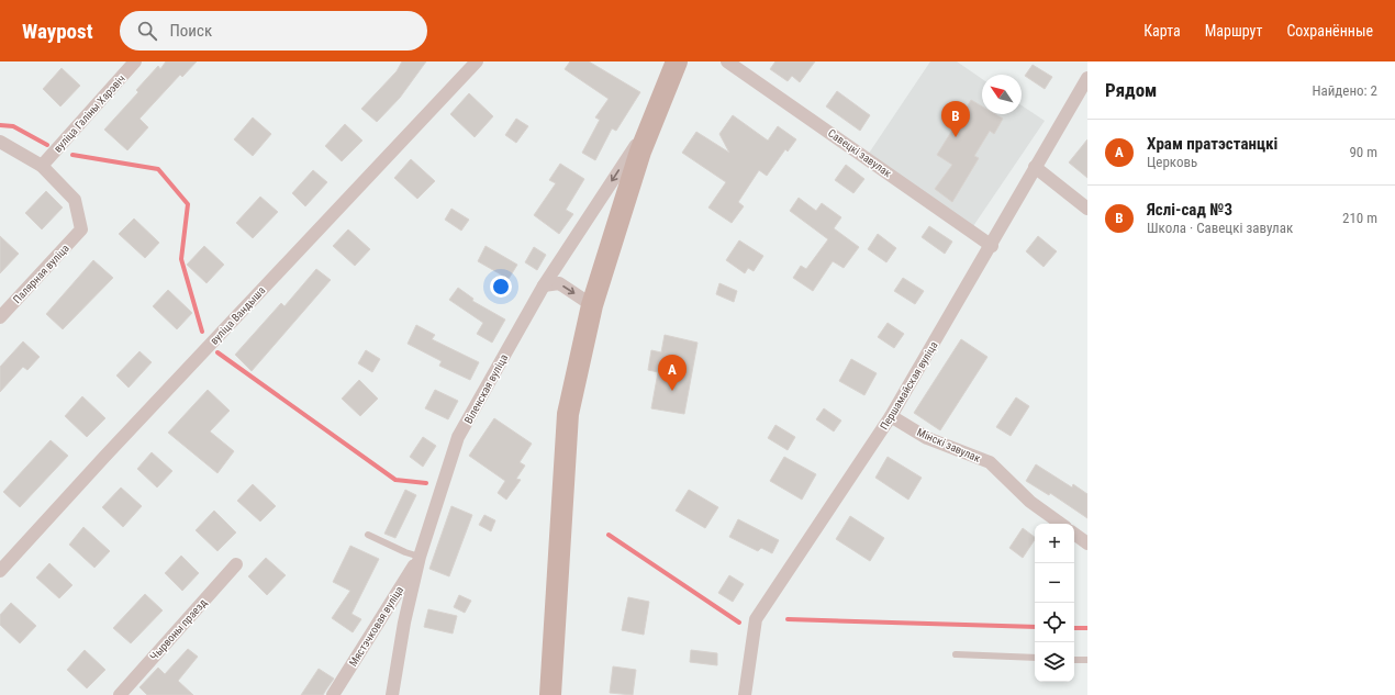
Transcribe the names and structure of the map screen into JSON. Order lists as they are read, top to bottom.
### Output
{
  "streets": {
    "main road": ["Віленская вуліца"],
    "street": [
      "вуліца Галіны Харэвіч",
      "Савецкі завулак",
      "Палярная вуліца",
      "вуліца Вандыша",
      "Першамайская вуліца",
      "Мінскі завулак",
      "Мястэчковая вуліца",
      "Чырвоны праезд"
    ]
  },
  "crossings": [
    ["вуліца Галіны Харэвіч", "Палярная вуліца"],
    ["Савецкі завулак", "Першамайская вуліца"],
    ["Першамайская вуліца", "Мінскі завулак"],
    ["Віленская вуліца", "Мястэчковая вуліца"]
  ],
  "north": "top left",
  "page": {
    "header": "Waypost",
    "search": "Поиск",
    "nav": ["Карта", "Маршрут", "Сохранённые"],
    "heading": ["Рядом", "Найдено: 2"],
    "pins": ["B", "A"],
    "list": [
      {
        "mark": "A",
        "name": "Храм пратэстанцкі",
        "note": "Церковь",
        "value": "90 m"
      },
      {
        "mark": "B",
        "name": "Яслі-сад №3",
        "note": "Школа · Савецкі завулак",
        "value": "210 m"
      }
    ],
    "map_buttons": ["+", "−"]
  }
}
